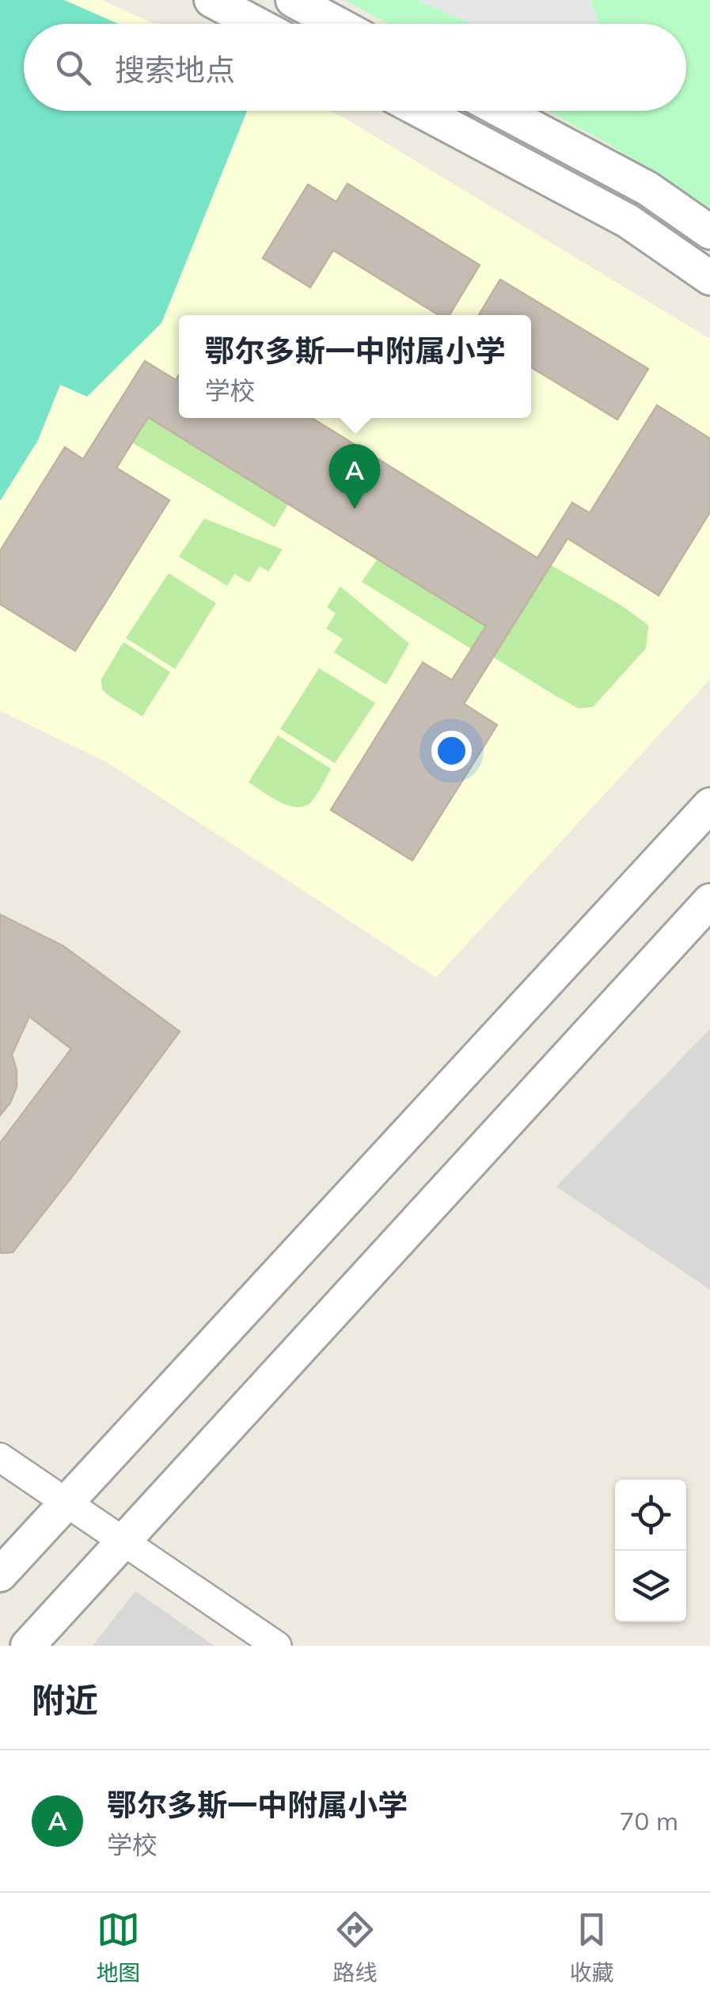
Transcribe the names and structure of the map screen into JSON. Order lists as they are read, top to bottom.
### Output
{
  "page": {
    "search": "搜索地点",
    "popup": ["鄂尔多斯一中附属小学", "学校"],
    "pins": "A",
    "heading": "附近",
    "list": [
      {
        "mark": "A",
        "name": "鄂尔多斯一中附属小学",
        "note": "学校",
        "value": "70 m"
      }
    ],
    "nav": ["地图", "路线", "收藏"]
  }
}
